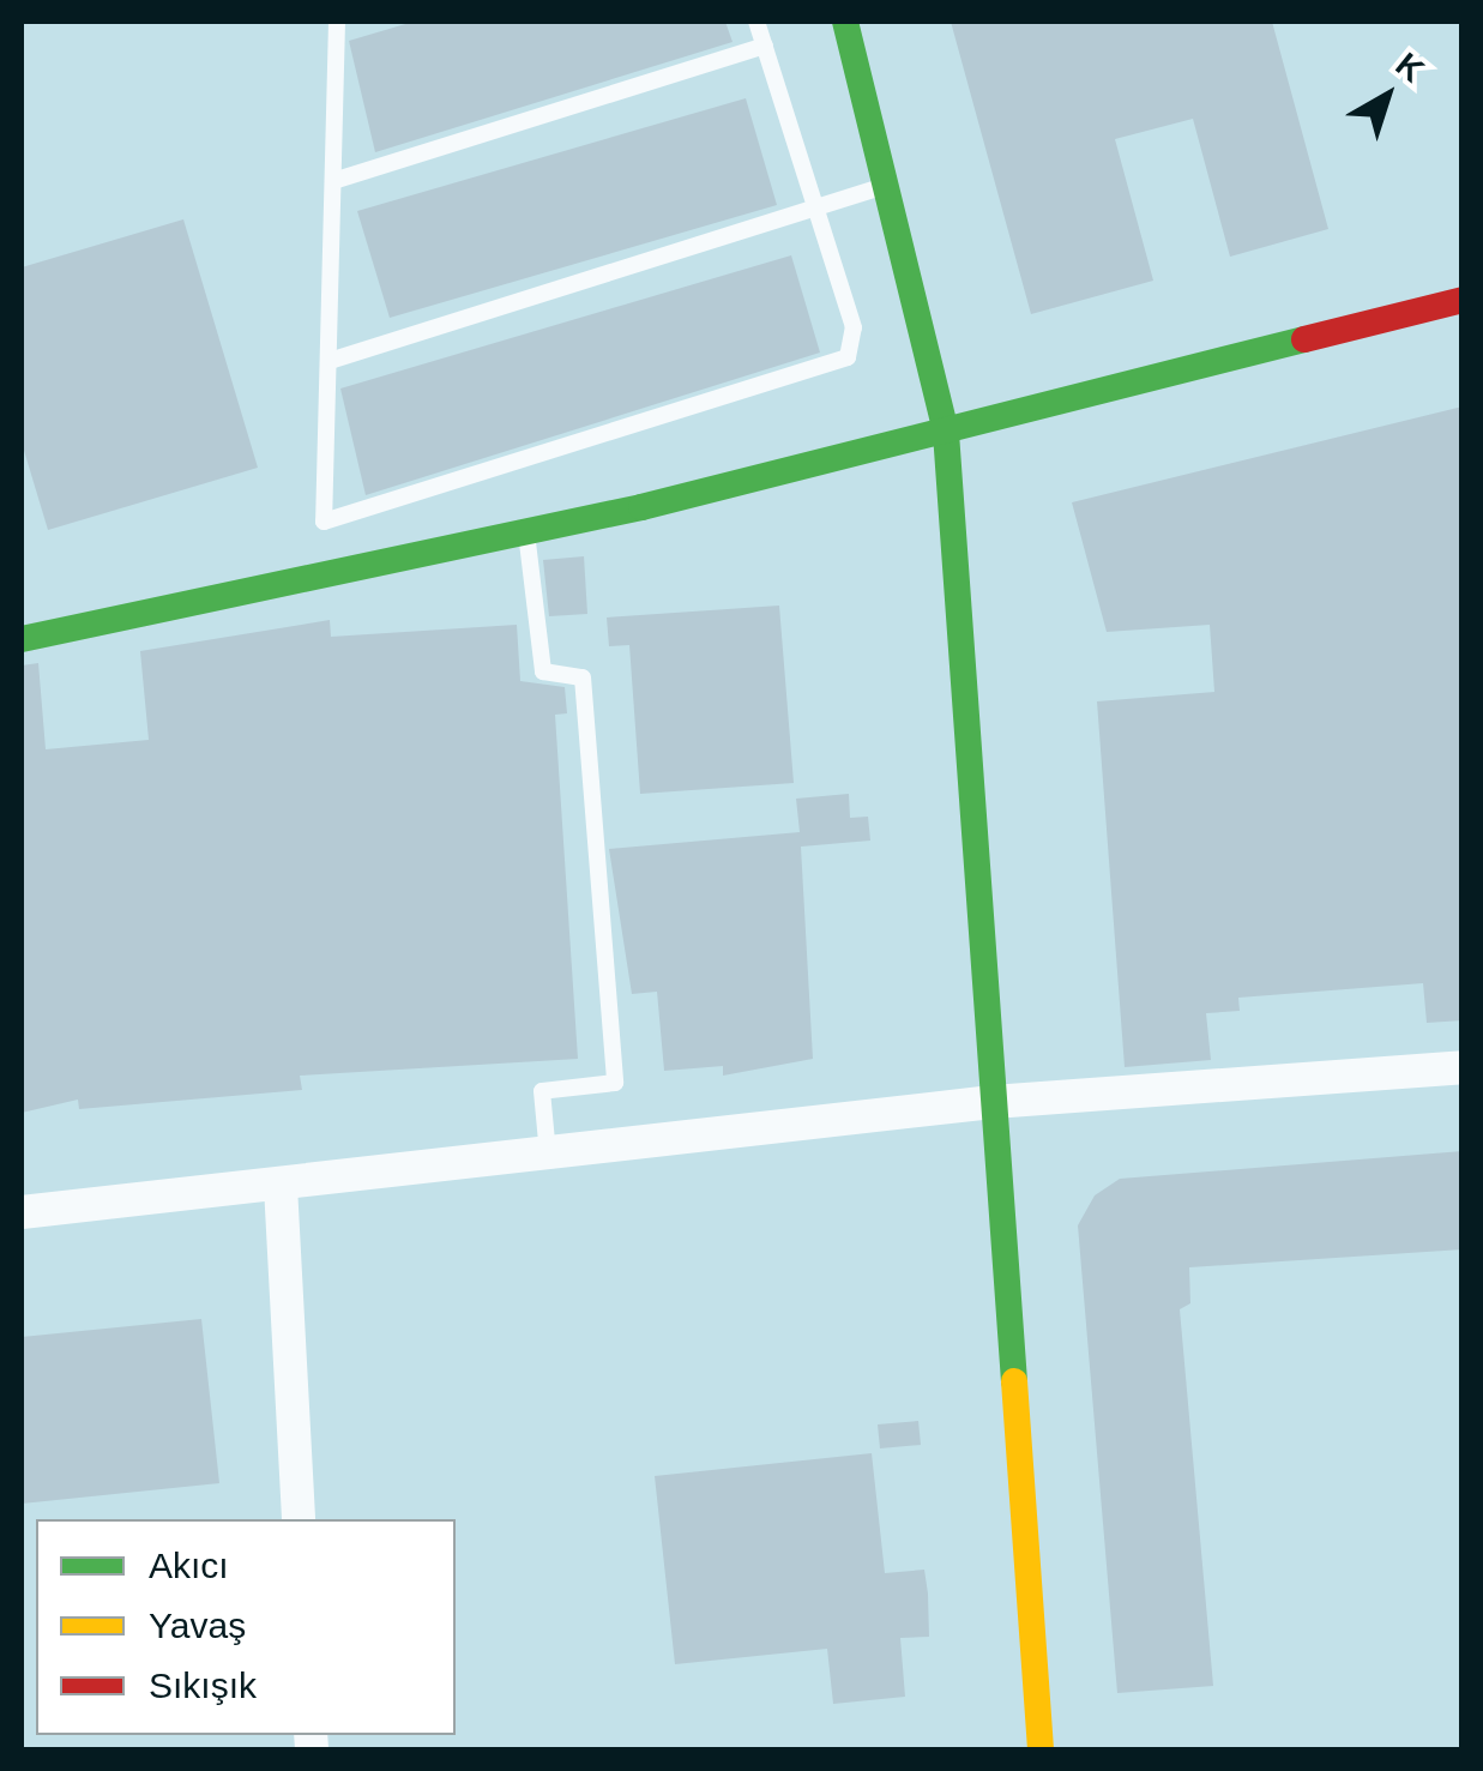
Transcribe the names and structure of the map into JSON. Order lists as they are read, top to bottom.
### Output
{
  "legend": ["Akıcı", "Yavaş", "Sıkışık"],
  "north": "top right"
}
